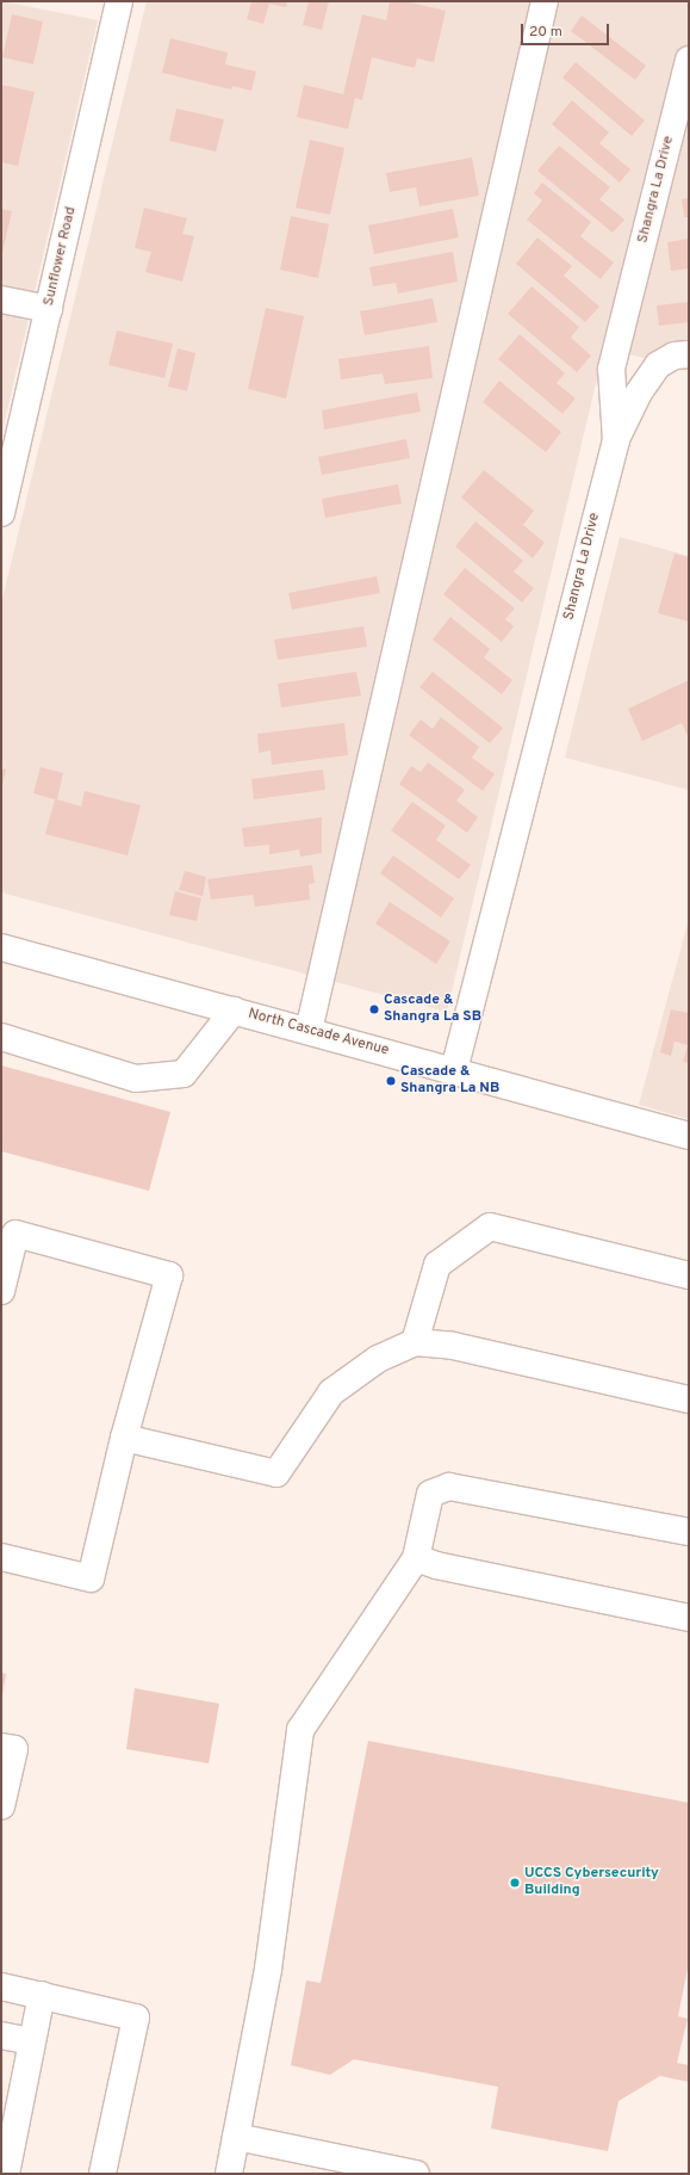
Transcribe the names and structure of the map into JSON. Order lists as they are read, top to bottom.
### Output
{
  "streets": {
    "street": ["Shangra La Drive", "Sunflower Road", "North Cascade Avenue"]
  },
  "crossings": [
    ["Shangra La Drive", "North Cascade Avenue"]
  ],
  "places": ["Cascade & Shangra La SB", "Cascade & Shangra La NB", "UCCS Cybersecurity Building"],
  "scale_bar": "20 m"
}
